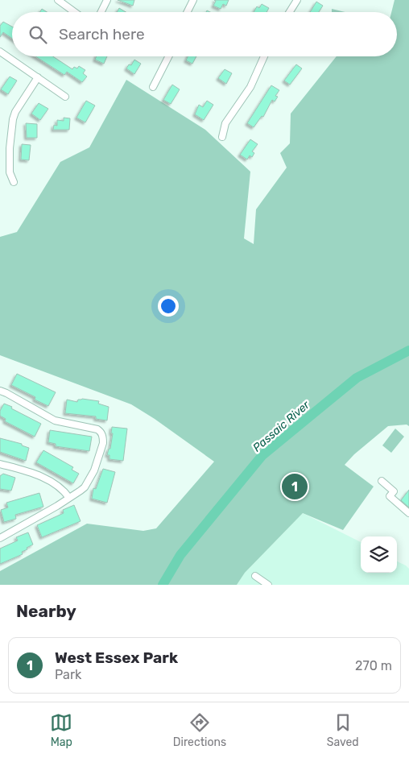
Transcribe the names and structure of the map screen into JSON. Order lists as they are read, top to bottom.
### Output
{
  "water": ["Passaic River"],
  "page": {
    "search": "Search here",
    "pins": "1",
    "heading": "Nearby",
    "list": [
      {
        "mark": "1",
        "name": "West Essex Park",
        "note": "Park",
        "value": "270 m"
      }
    ],
    "nav": ["Map", "Directions", "Saved"]
  }
}
